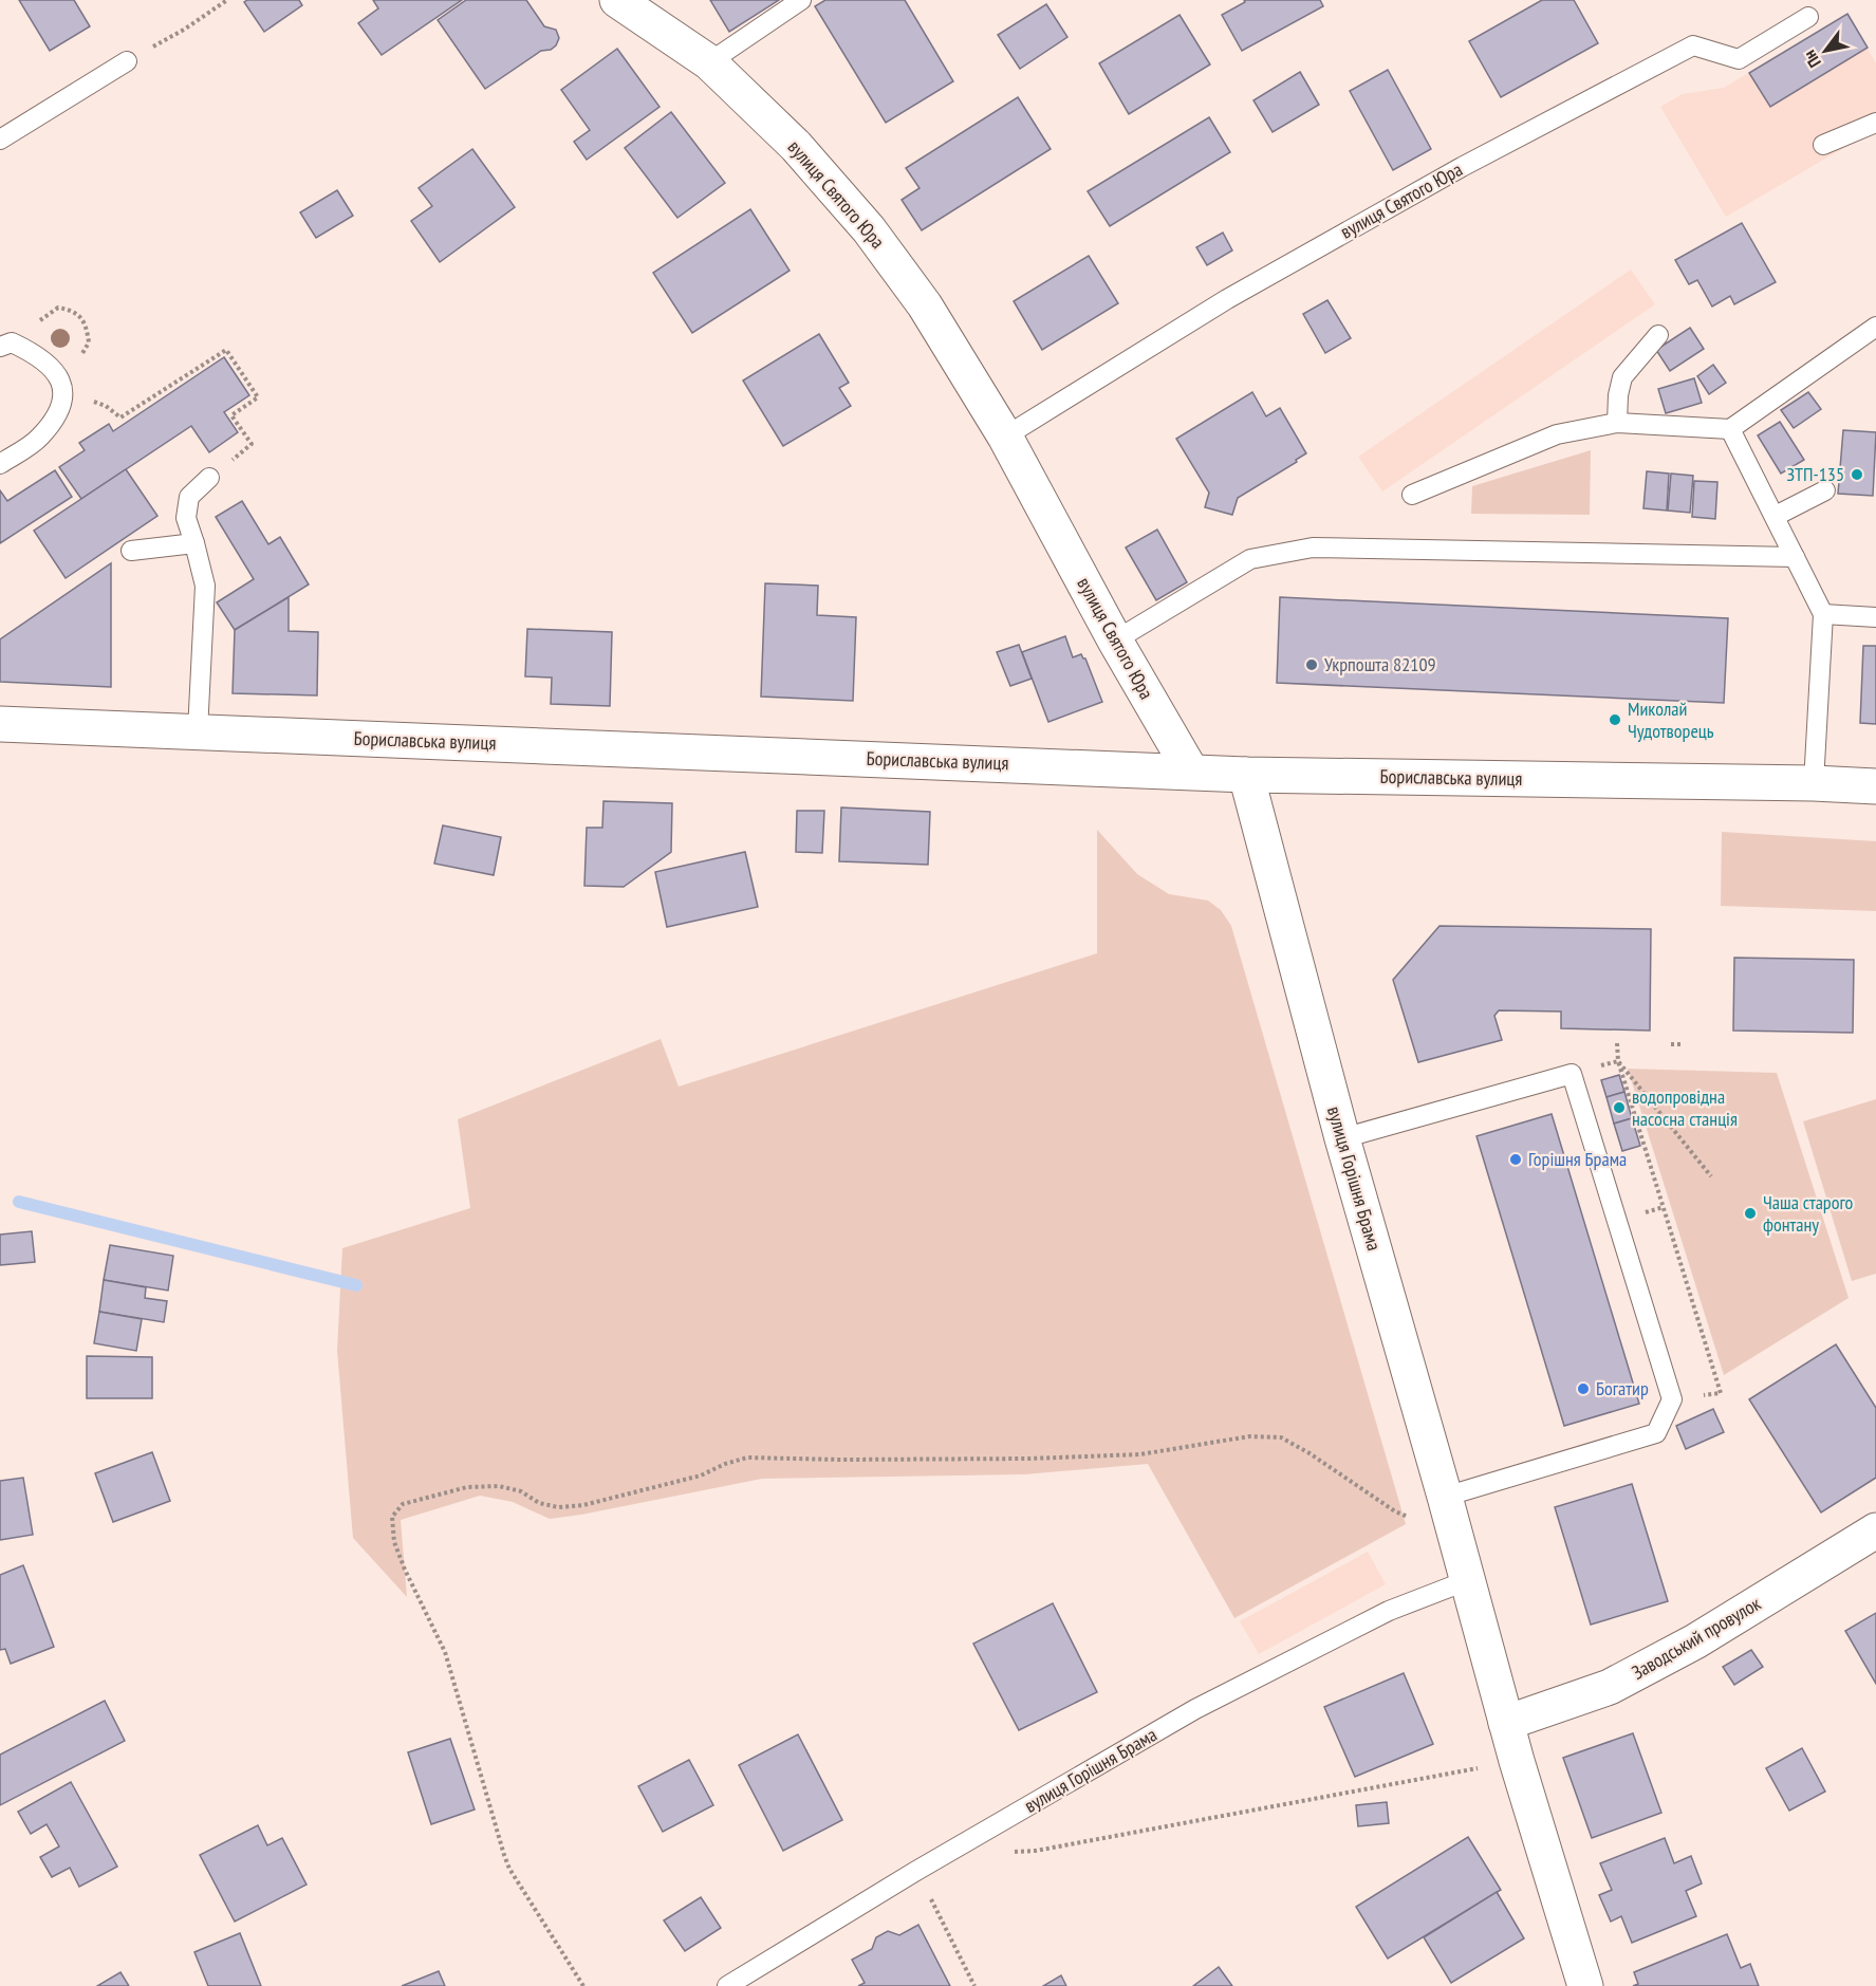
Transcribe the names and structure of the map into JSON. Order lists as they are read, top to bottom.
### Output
{
  "streets": {
    "street": [
      "вулиця Святого Юра",
      "Бориславська вулиця",
      "вулиця Горішня Брама",
      "Заводський провулок"
    ]
  },
  "crossings": [
    ["вулиця Святого Юра", "Бориславська вулиця"],
    ["Бориславська вулиця", "вулиця Горішня Брама"],
    ["вулиця Горішня Брама", "Заводський провулок"]
  ],
  "places": [
    "ЗТП-135",
    "Укрпошта 82109",
    "Миколай Чудотворець",
    "водопровідна насосна станція",
    "Горішня Брама",
    "Чаша старого фонтану",
    "Богатир"
  ],
  "north": "bottom left"
}
